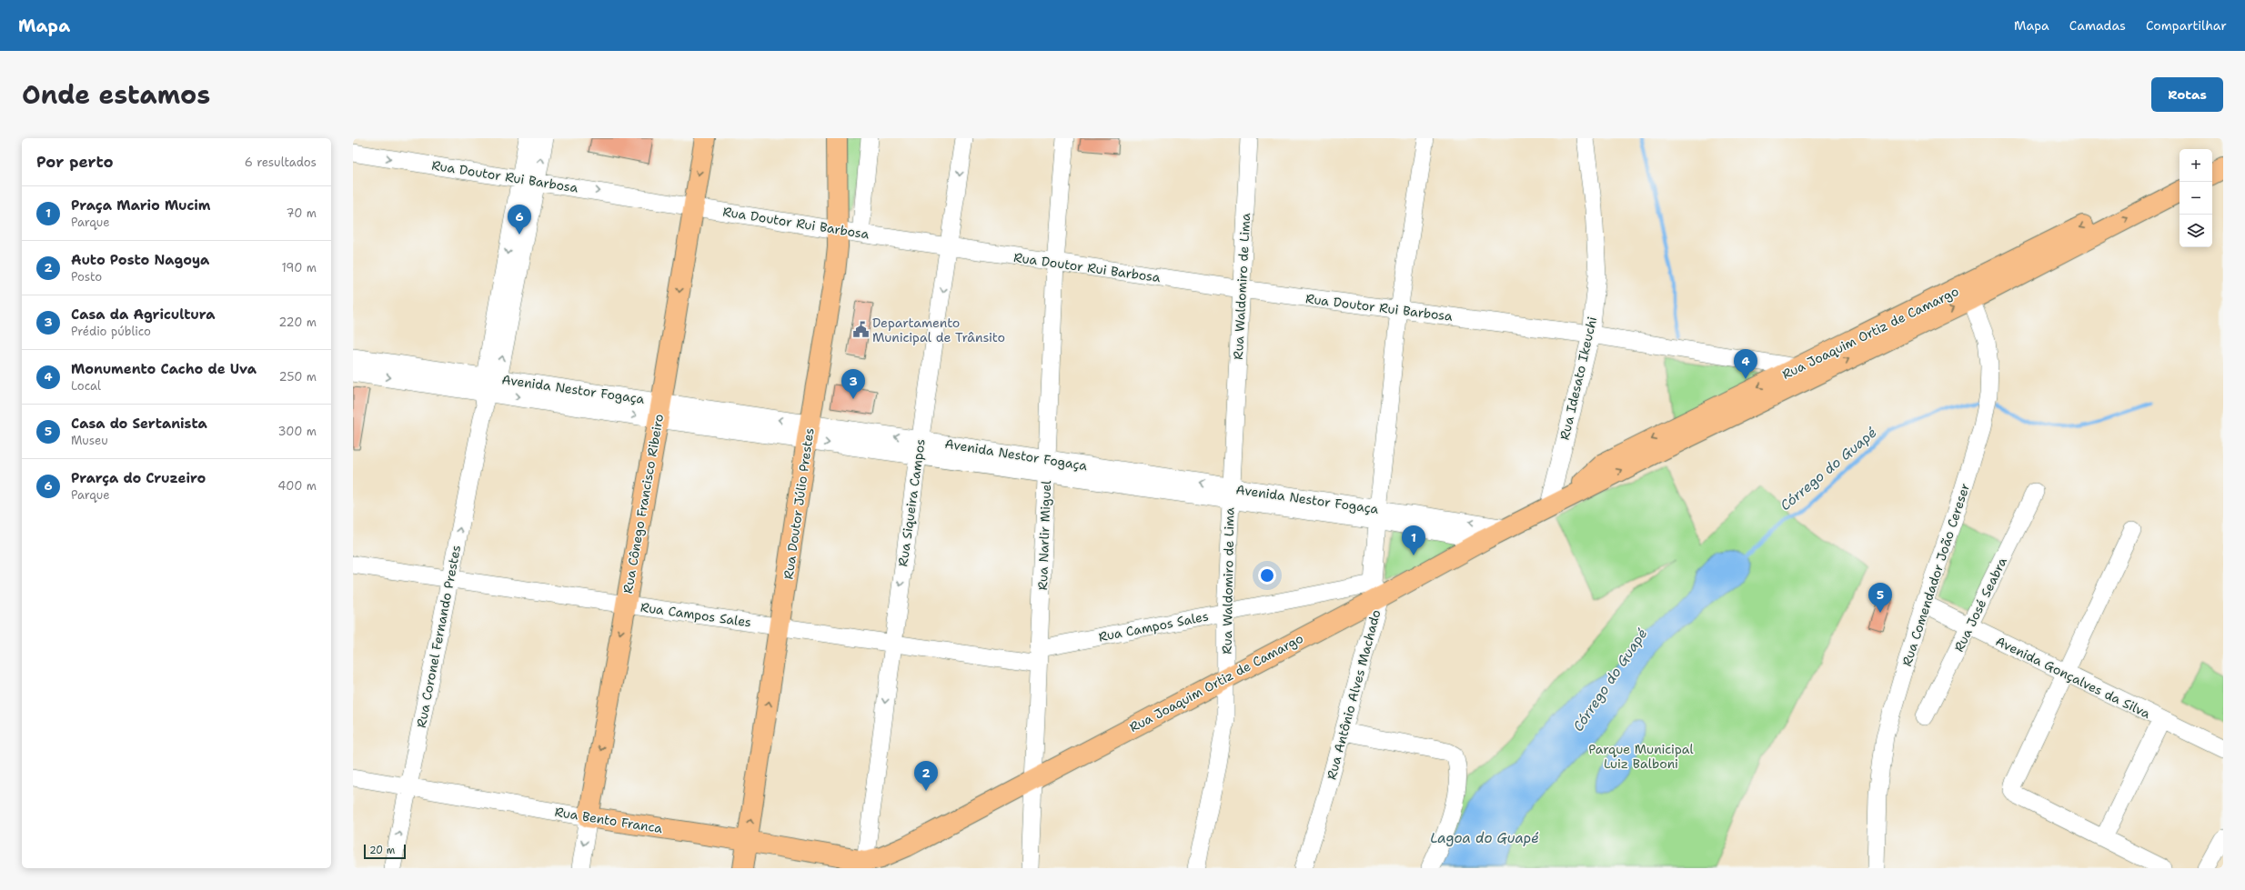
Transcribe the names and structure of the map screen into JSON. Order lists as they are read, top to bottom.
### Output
{
  "streets": {
    "main road": [
      "Rua Joaquim Ortiz de Camargo",
      "Rua Cônego Francisco Ribeiro",
      "Rua Doutor Júlio Prestes",
      "Rua Bento Franca"
    ],
    "street": [
      "Rua Doutor Rui Barbosa",
      "Rua Waldomiro de Lima",
      "Rua Idesato Ikeuchi",
      "Avenida Nestor Fogaça",
      "Rua Siqueira Campos",
      "Rua Narlir Miguel",
      "Rua Comendador João Cereser",
      "Rua José Seabra",
      "Rua Campos Sales",
      "Rua Coronel Fernando Prestes",
      "Avenida Gonçalves da Silva",
      "Rua Antônio Alves Machado"
    ]
  },
  "crossings": [
    ["Rua Doutor Rui Barbosa", "Rua Waldomiro de Lima"],
    ["Rua Doutor Rui Barbosa", "Rua Joaquim Ortiz de Camargo"],
    ["Rua Doutor Rui Barbosa", "Rua Idesato Ikeuchi"],
    ["Rua Doutor Rui Barbosa", "Rua Siqueira Campos"],
    ["Rua Doutor Rui Barbosa", "Rua Cônego Francisco Ribeiro"],
    ["Rua Doutor Rui Barbosa", "Rua Doutor Júlio Prestes"],
    ["Rua Doutor Rui Barbosa", "Rua Narlir Miguel"],
    ["Rua Doutor Rui Barbosa", "Rua Coronel Fernando Prestes"],
    ["Rua Doutor Rui Barbosa", "Rua Antônio Alves Machado"],
    ["Rua Waldomiro de Lima", "Rua Joaquim Ortiz de Camargo"],
    ["Rua Waldomiro de Lima", "Avenida Nestor Fogaça"],
    ["Rua Waldomiro de Lima", "Rua Campos Sales"],
    ["Rua Joaquim Ortiz de Camargo", "Rua Idesato Ikeuchi"],
    ["Rua Joaquim Ortiz de Camargo", "Avenida Nestor Fogaça"],
    ["Rua Joaquim Ortiz de Camargo", "Rua Siqueira Campos"],
    ["Rua Joaquim Ortiz de Camargo", "Rua Narlir Miguel"],
    ["Rua Joaquim Ortiz de Camargo", "Rua Comendador João Cereser"],
    ["Rua Joaquim Ortiz de Camargo", "Rua Campos Sales"],
    ["Rua Joaquim Ortiz de Camargo", "Rua Antônio Alves Machado"],
    ["Rua Joaquim Ortiz de Camargo", "Rua Bento Franca"],
    ["Avenida Nestor Fogaça", "Rua Siqueira Campos"],
    ["Avenida Nestor Fogaça", "Rua Cônego Francisco Ribeiro"],
    ["Avenida Nestor Fogaça", "Rua Doutor Júlio Prestes"],
    ["Avenida Nestor Fogaça", "Rua Narlir Miguel"],
    ["Avenida Nestor Fogaça", "Rua Coronel Fernando Prestes"],
    ["Avenida Nestor Fogaça", "Rua Antônio Alves Machado"],
    ["Rua Siqueira Campos", "Rua Campos Sales"],
    ["Rua Siqueira Campos", "Rua Bento Franca"],
    ["Rua Cônego Francisco Ribeiro", "Rua Campos Sales"],
    ["Rua Cônego Francisco Ribeiro", "Rua Bento Franca"],
    ["Rua Doutor Júlio Prestes", "Rua Campos Sales"],
    ["Rua Doutor Júlio Prestes", "Rua Bento Franca"],
    ["Rua Narlir Miguel", "Rua Campos Sales"],
    ["Rua Comendador João Cereser", "Avenida Gonçalves da Silva"],
    ["Rua José Seabra", "Avenida Gonçalves da Silva"],
    ["Rua Campos Sales", "Rua Coronel Fernando Prestes"],
    ["Rua Campos Sales", "Rua Antônio Alves Machado"],
    ["Rua Coronel Fernando Prestes", "Rua Bento Franca"]
  ],
  "one_way": ["Rua Siqueira Campos", "Rua Cônego Francisco Ribeiro", "Rua Coronel Fernando Prestes"],
  "water": ["Córrego do Guapé", "Lagoa do Guapé"],
  "parks": ["Parque Municipal Luiz Balboni"],
  "places": {
    "public building": ["Departamento Municipal de Trânsito"]
  },
  "scale_bar": "20 m",
  "page": {
    "header": "Mapa",
    "nav": ["Mapa", "Camadas", "Compartilhar"],
    "title": "Onde estamos",
    "buttons": "Rotas",
    "heading": ["Por perto", "6 resultados"],
    "map_buttons": ["+", "−"],
    "list": [
      {
        "mark": "1",
        "name": "Praça Mario Mucim",
        "note": "Parque",
        "value": "70 m"
      },
      {
        "mark": "2",
        "name": "Auto Posto Nagoya",
        "note": "Posto",
        "value": "190 m"
      },
      {
        "mark": "3",
        "name": "Casa da Agricultura",
        "note": "Prédio público",
        "value": "220 m"
      },
      {
        "mark": "4",
        "name": "Monumento Cacho de Uva",
        "note": "Local",
        "value": "250 m"
      },
      {
        "mark": "5",
        "name": "Casa do Sertanista",
        "note": "Museu",
        "value": "300 m"
      },
      {
        "mark": "6",
        "name": "Prarça do Cruzeiro",
        "note": "Parque",
        "value": "400 m"
      }
    ],
    "pins": [
      "6",
      "4",
      "3",
      "1",
      "5",
      "2"
    ],
    "scale": "20 m"
  }
}
